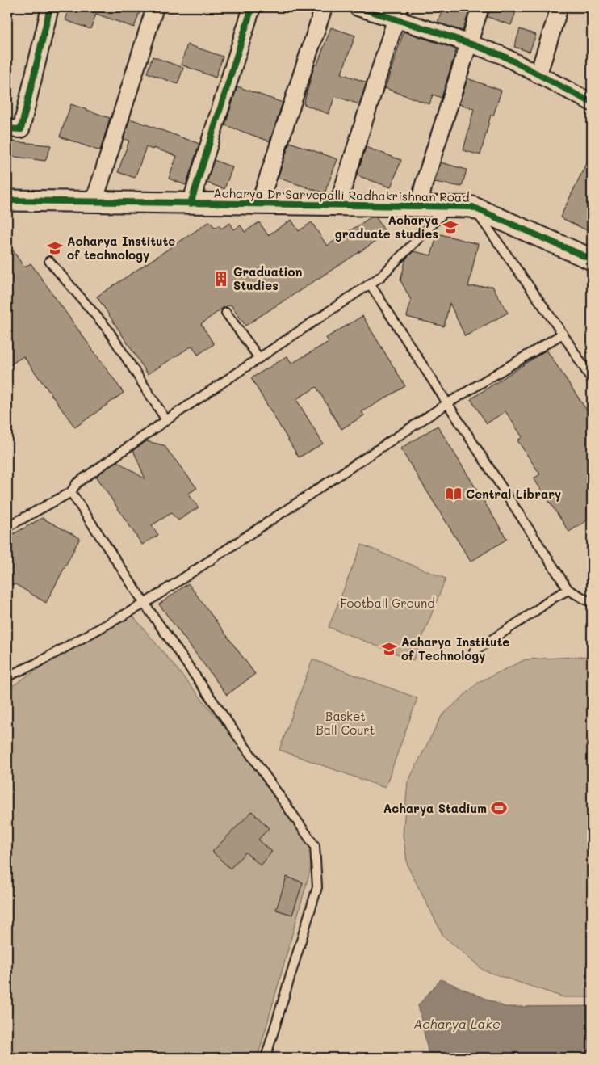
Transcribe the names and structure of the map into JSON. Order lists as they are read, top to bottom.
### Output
{
  "streets": {
    "street": ["Acharya Dr Sarvepalli Radhakrishnan Road"]
  },
  "water": ["Acharya Lake"],
  "parks": ["Football Ground", "Basket Ball Court"],
  "places": {
    "school or university": ["Acharya graduate studies", "Acharya Institute of technology", "Acharya Institute of Technology"],
    "building": ["Graduation Studies"],
    "library": ["Central Library"],
    "sports": ["Acharya Stadium"]
  }
}
